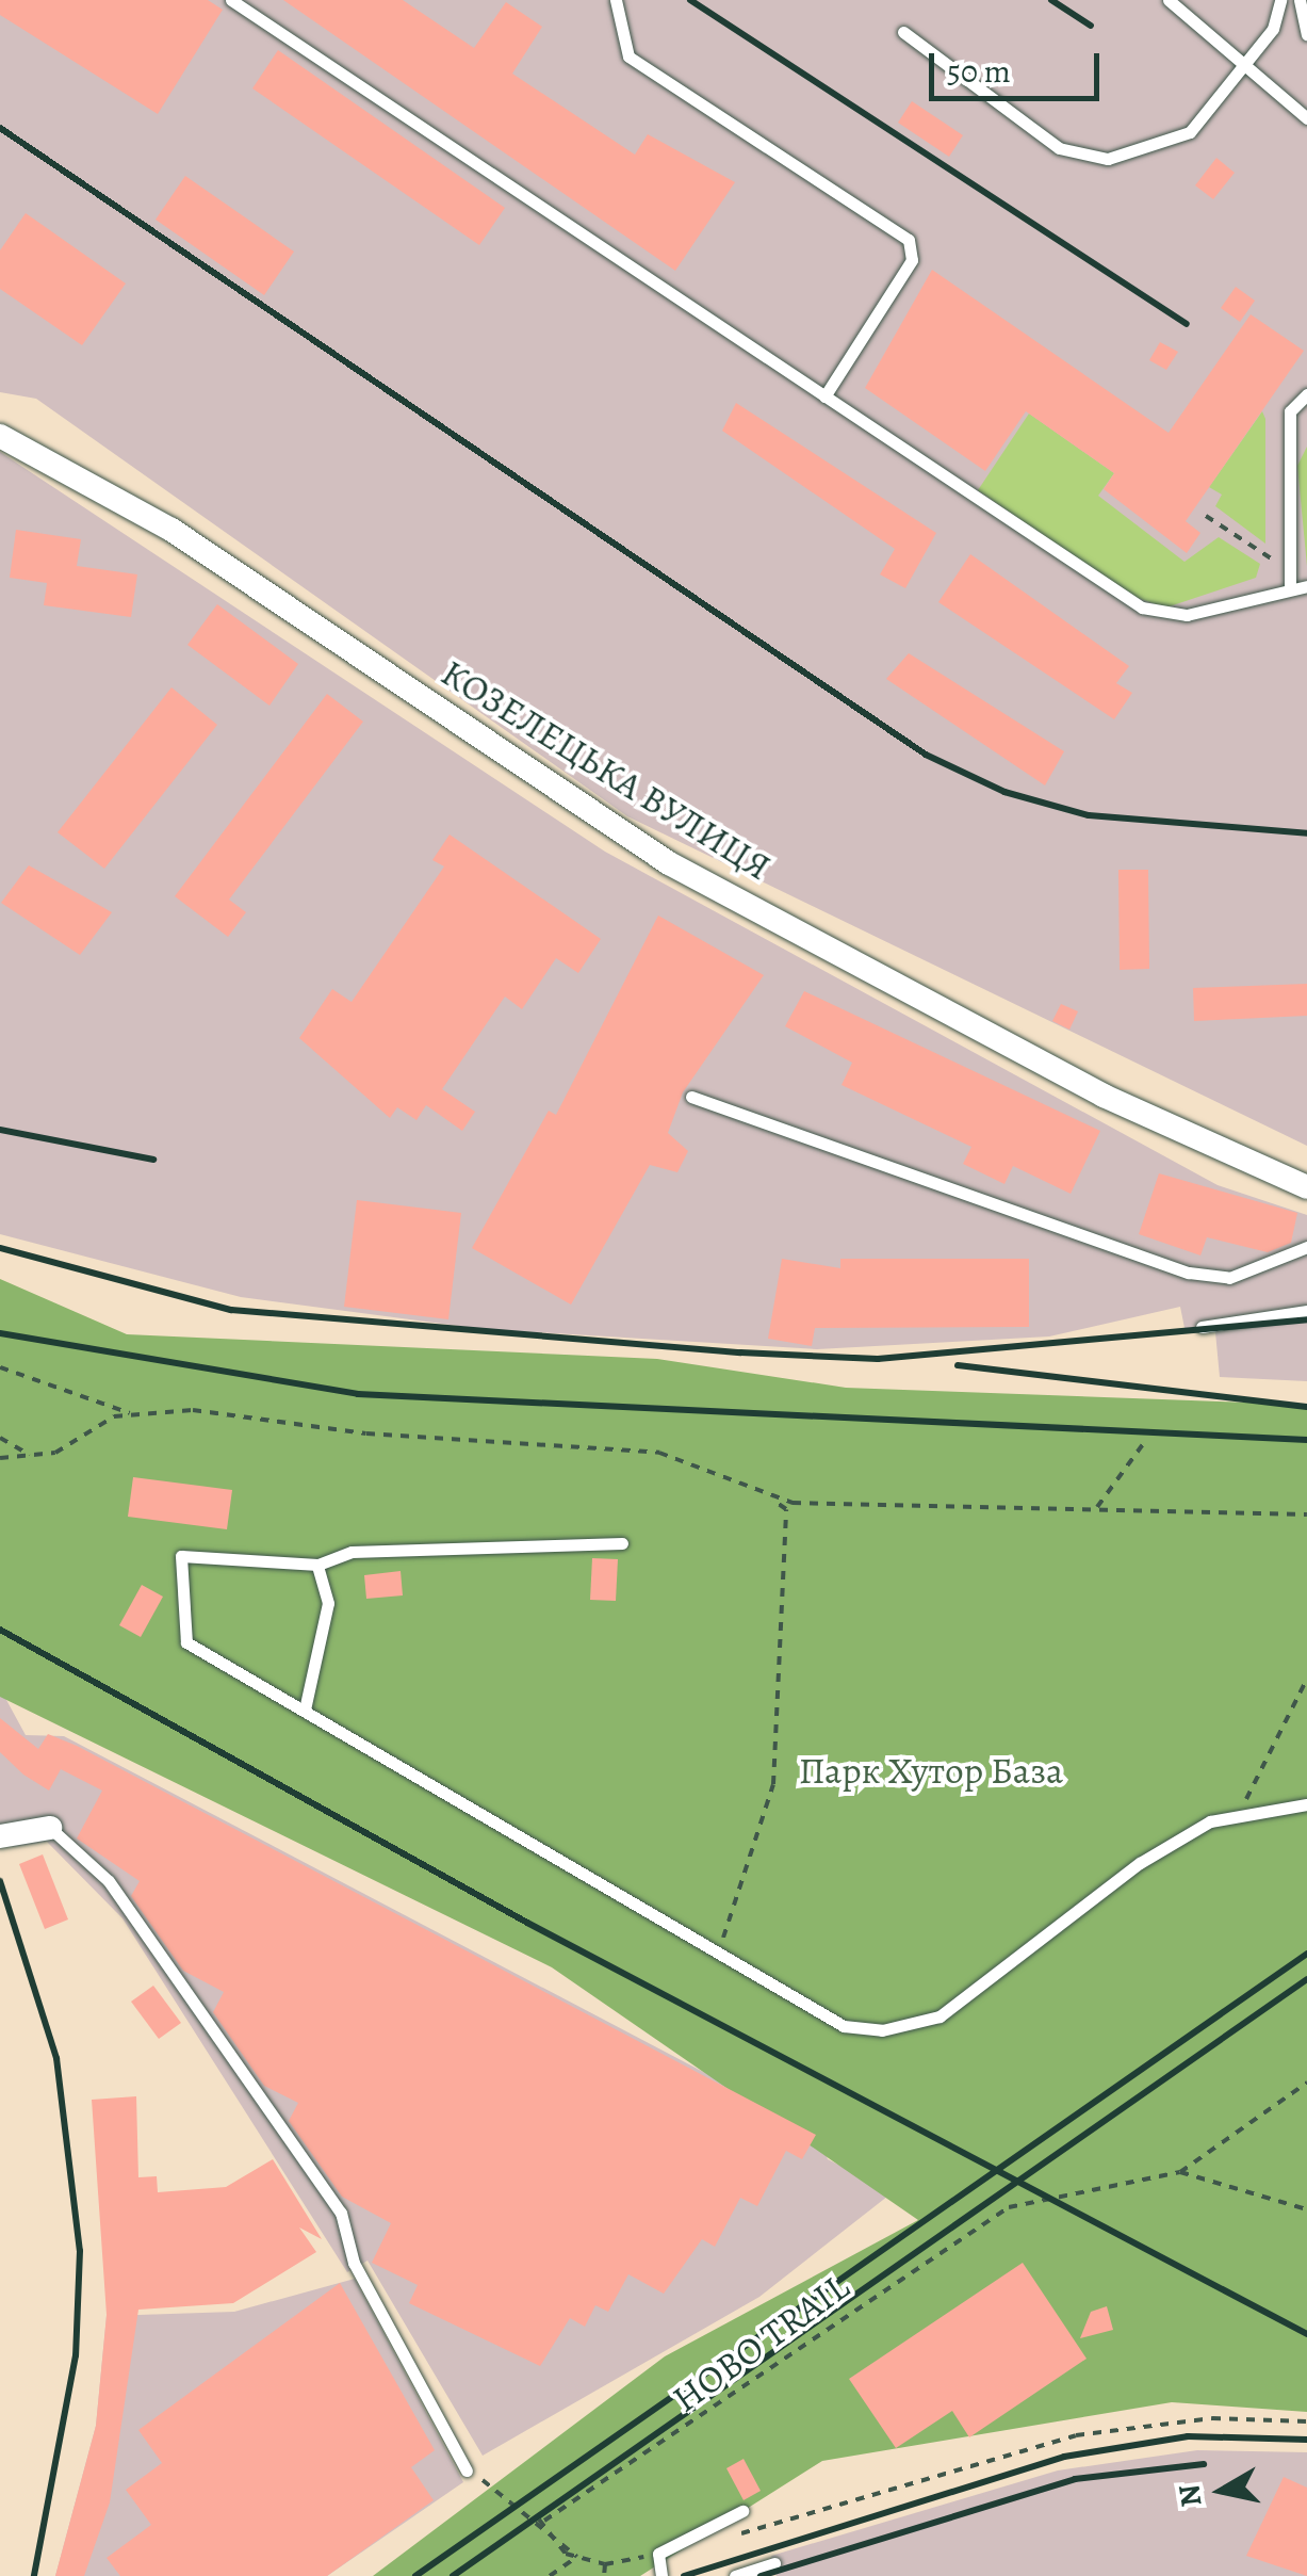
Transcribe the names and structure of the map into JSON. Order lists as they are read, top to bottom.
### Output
{
  "streets": {
    "street": ["КОЗЕЛЕЦЬКА ВУЛИЦЯ"],
    "path": ["HOBO TRAIL"]
  },
  "parks": ["Парк Хутор База"],
  "scale_bar": "50 m",
  "north": "left"
}
